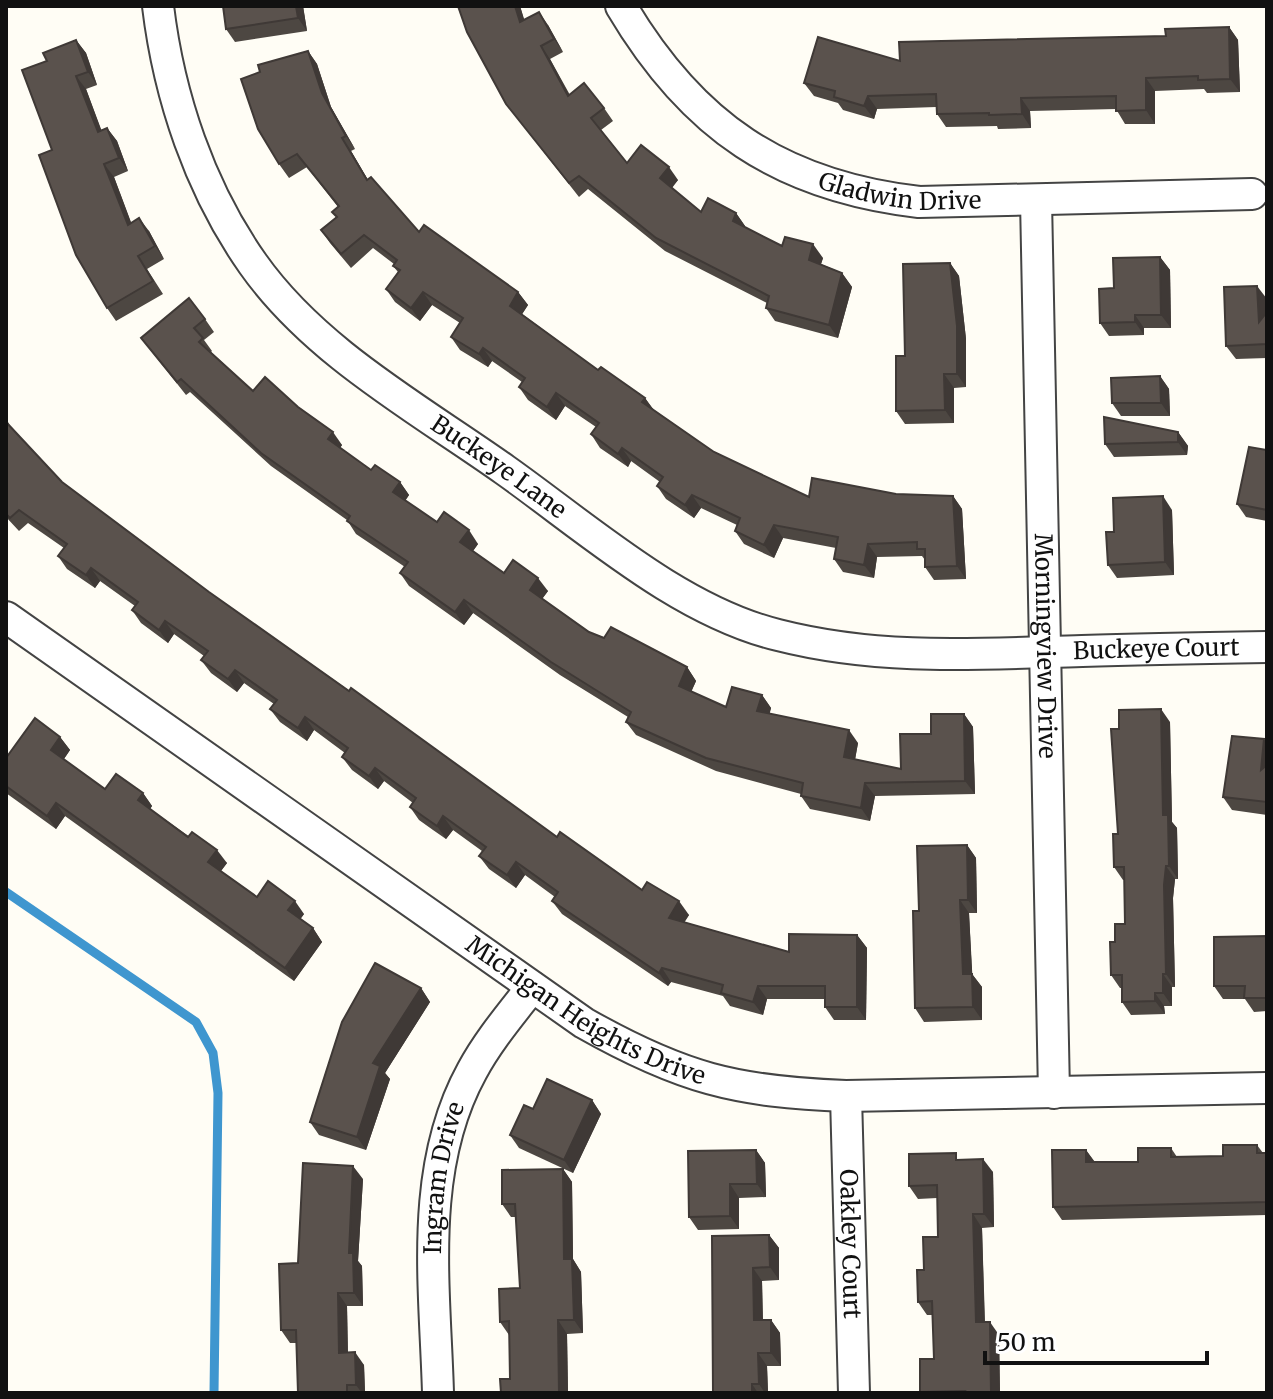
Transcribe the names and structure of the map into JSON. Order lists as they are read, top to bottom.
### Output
{
  "streets": {
    "street": [
      "Gladwin Drive",
      "Buckeye Lane",
      "Morningview Drive",
      "Buckeye Court",
      "Michigan Heights Drive",
      "Ingram Drive",
      "Oakley Court"
    ]
  },
  "crossings": [
    ["Gladwin Drive", "Morningview Drive"],
    ["Buckeye Lane", "Morningview Drive"],
    ["Buckeye Lane", "Buckeye Court"],
    ["Morningview Drive", "Buckeye Court"],
    ["Morningview Drive", "Michigan Heights Drive"],
    ["Michigan Heights Drive", "Ingram Drive"],
    ["Michigan Heights Drive", "Oakley Court"]
  ],
  "scale_bar": "50 m"
}
